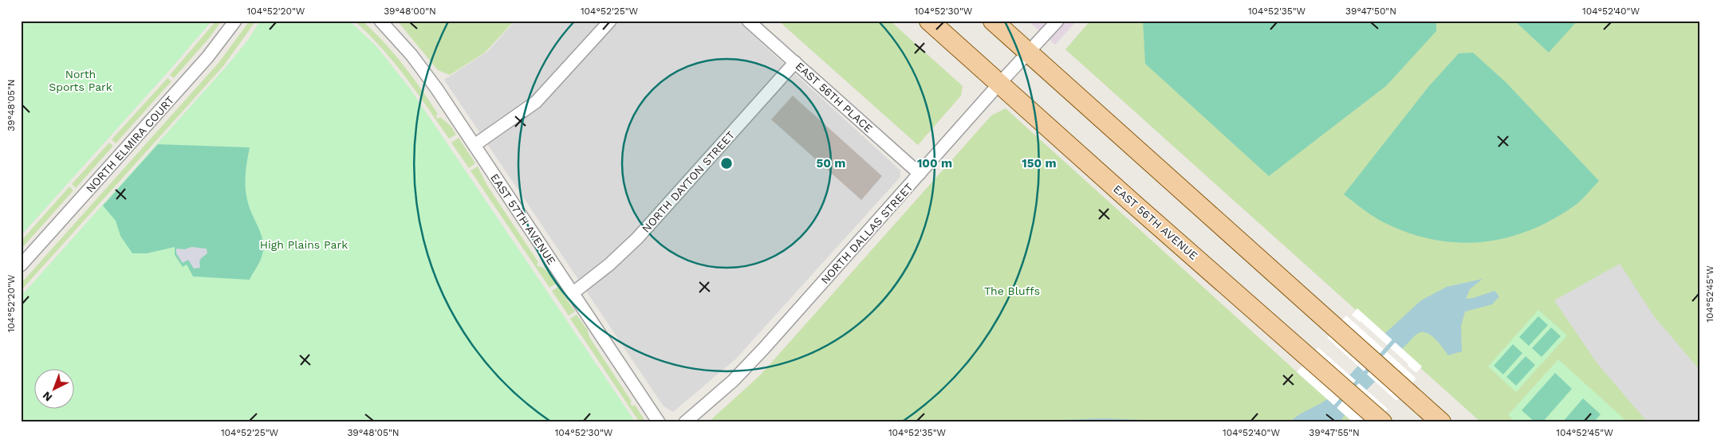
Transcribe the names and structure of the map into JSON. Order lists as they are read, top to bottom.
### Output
{
  "streets": {
    "main road": ["EAST 56TH AVENUE"],
    "street": [
      "EAST 56TH PLACE",
      "NORTH ELMIRA COURT",
      "NORTH DAYTON STREET",
      "EAST 57TH AVENUE",
      "NORTH DALLAS STREET"
    ]
  },
  "crossings": [
    ["EAST 56TH PLACE", "NORTH DAYTON STREET"],
    ["EAST 56TH PLACE", "NORTH DALLAS STREET"],
    ["NORTH DAYTON STREET", "EAST 57TH AVENUE"],
    ["EAST 56TH AVENUE", "NORTH DALLAS STREET"]
  ],
  "parks": ["North Sports Park", "High Plains Park", "The Bluffs"],
  "north": "bottom left",
  "coordinates": [
    "104°52'20\"W",
    "39°48'00\"N",
    "104°52'25\"W",
    "104°52'30\"W",
    "104°52'35\"W",
    "39°47'50\"N",
    "104°52'40\"W",
    "39°48'05\"N",
    "104°52'45\"W",
    "39°47'55\"N"
  ],
  "rings": ["50 m", "100 m", "150 m"]
}
